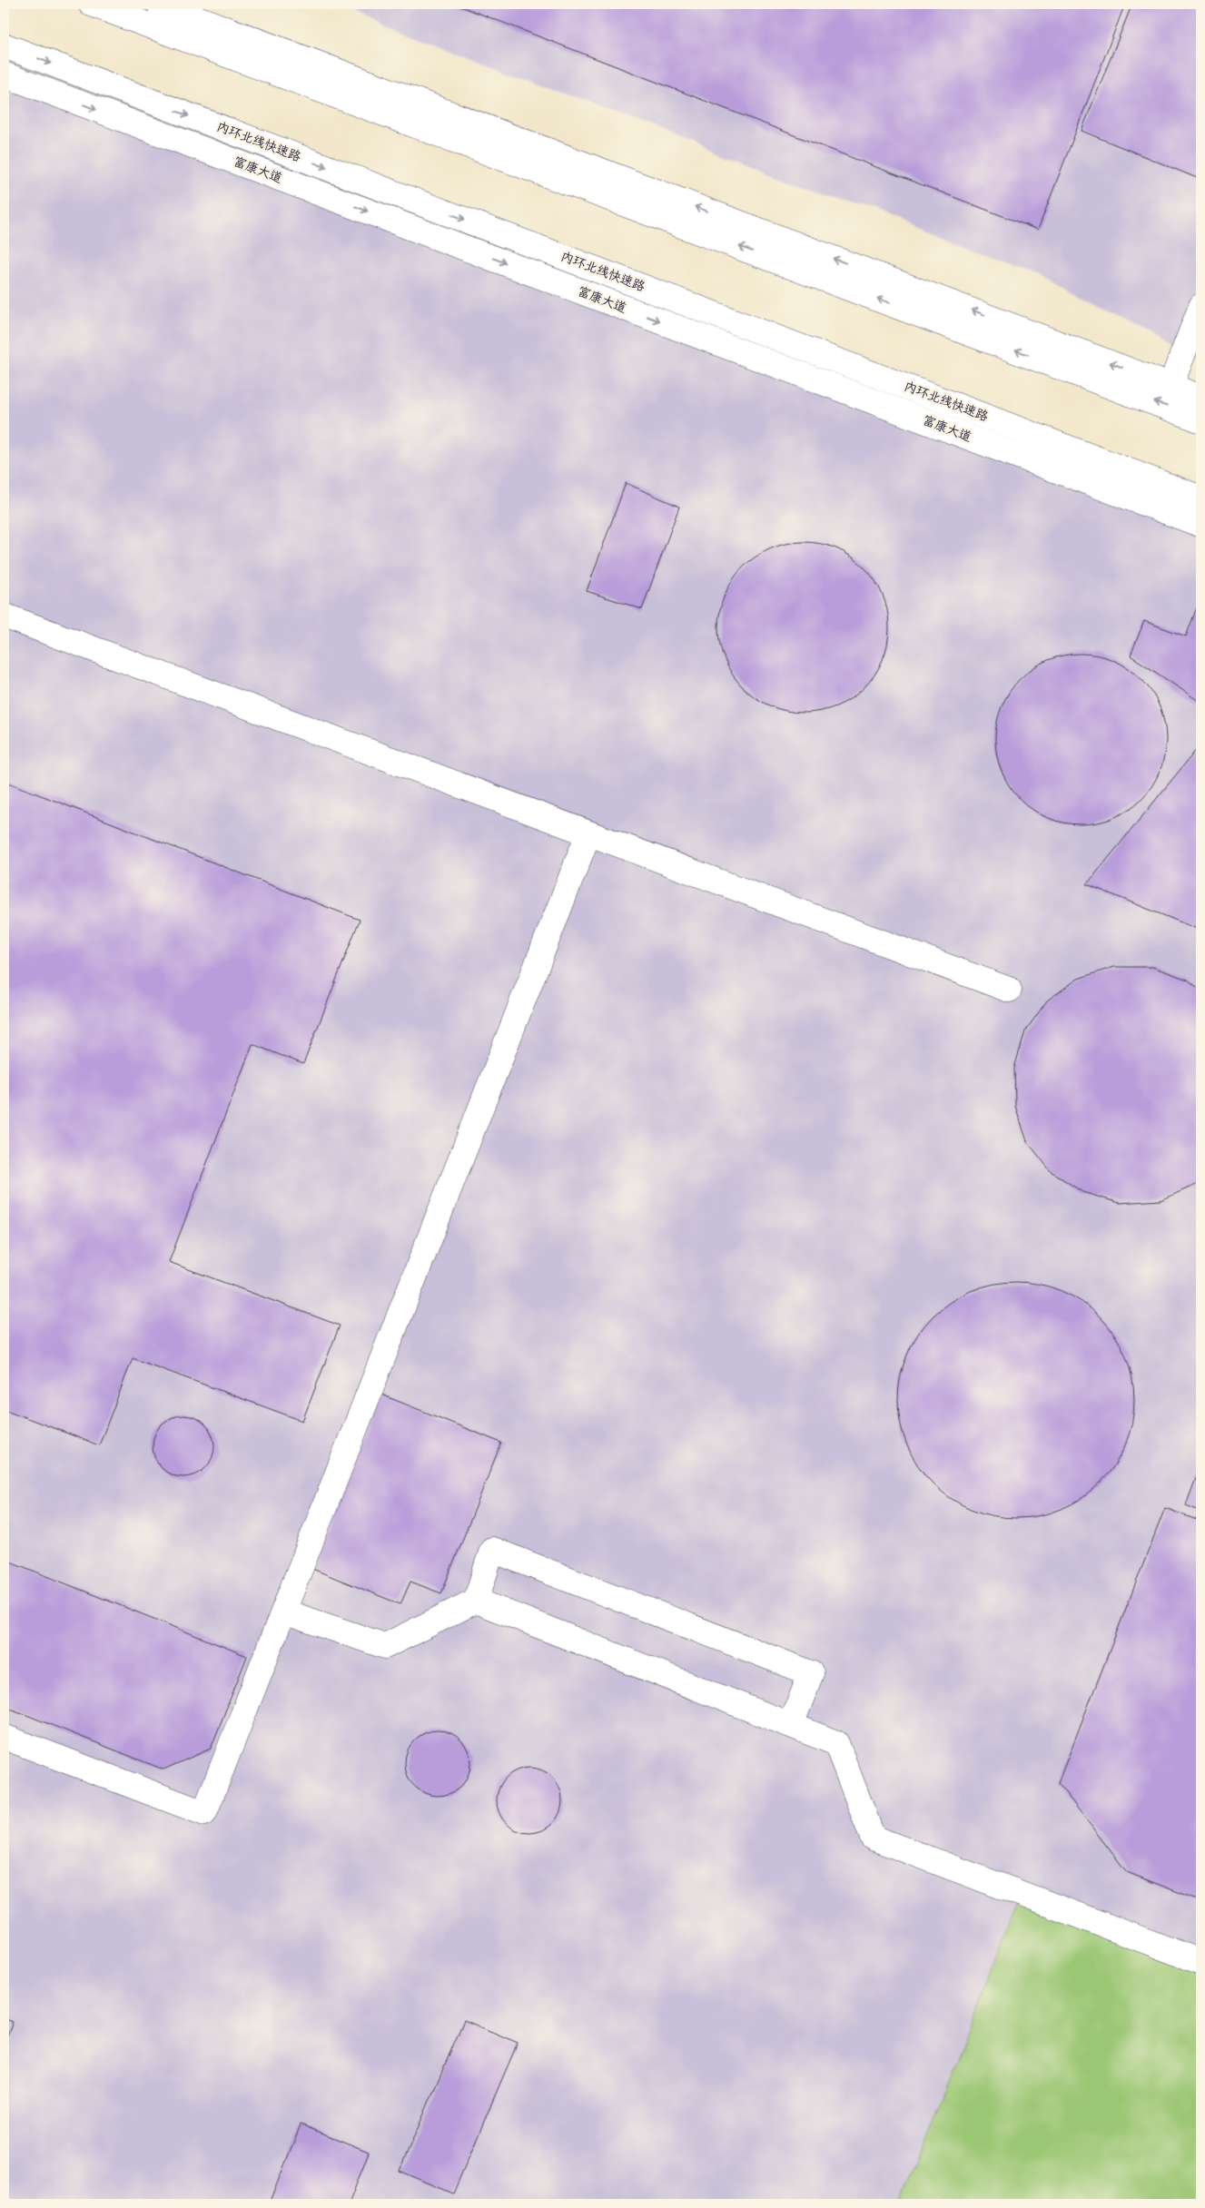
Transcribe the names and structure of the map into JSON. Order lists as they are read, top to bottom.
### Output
{
  "streets": {
    "main road": ["内环北线快速路", "富康大道"]
  }
}
